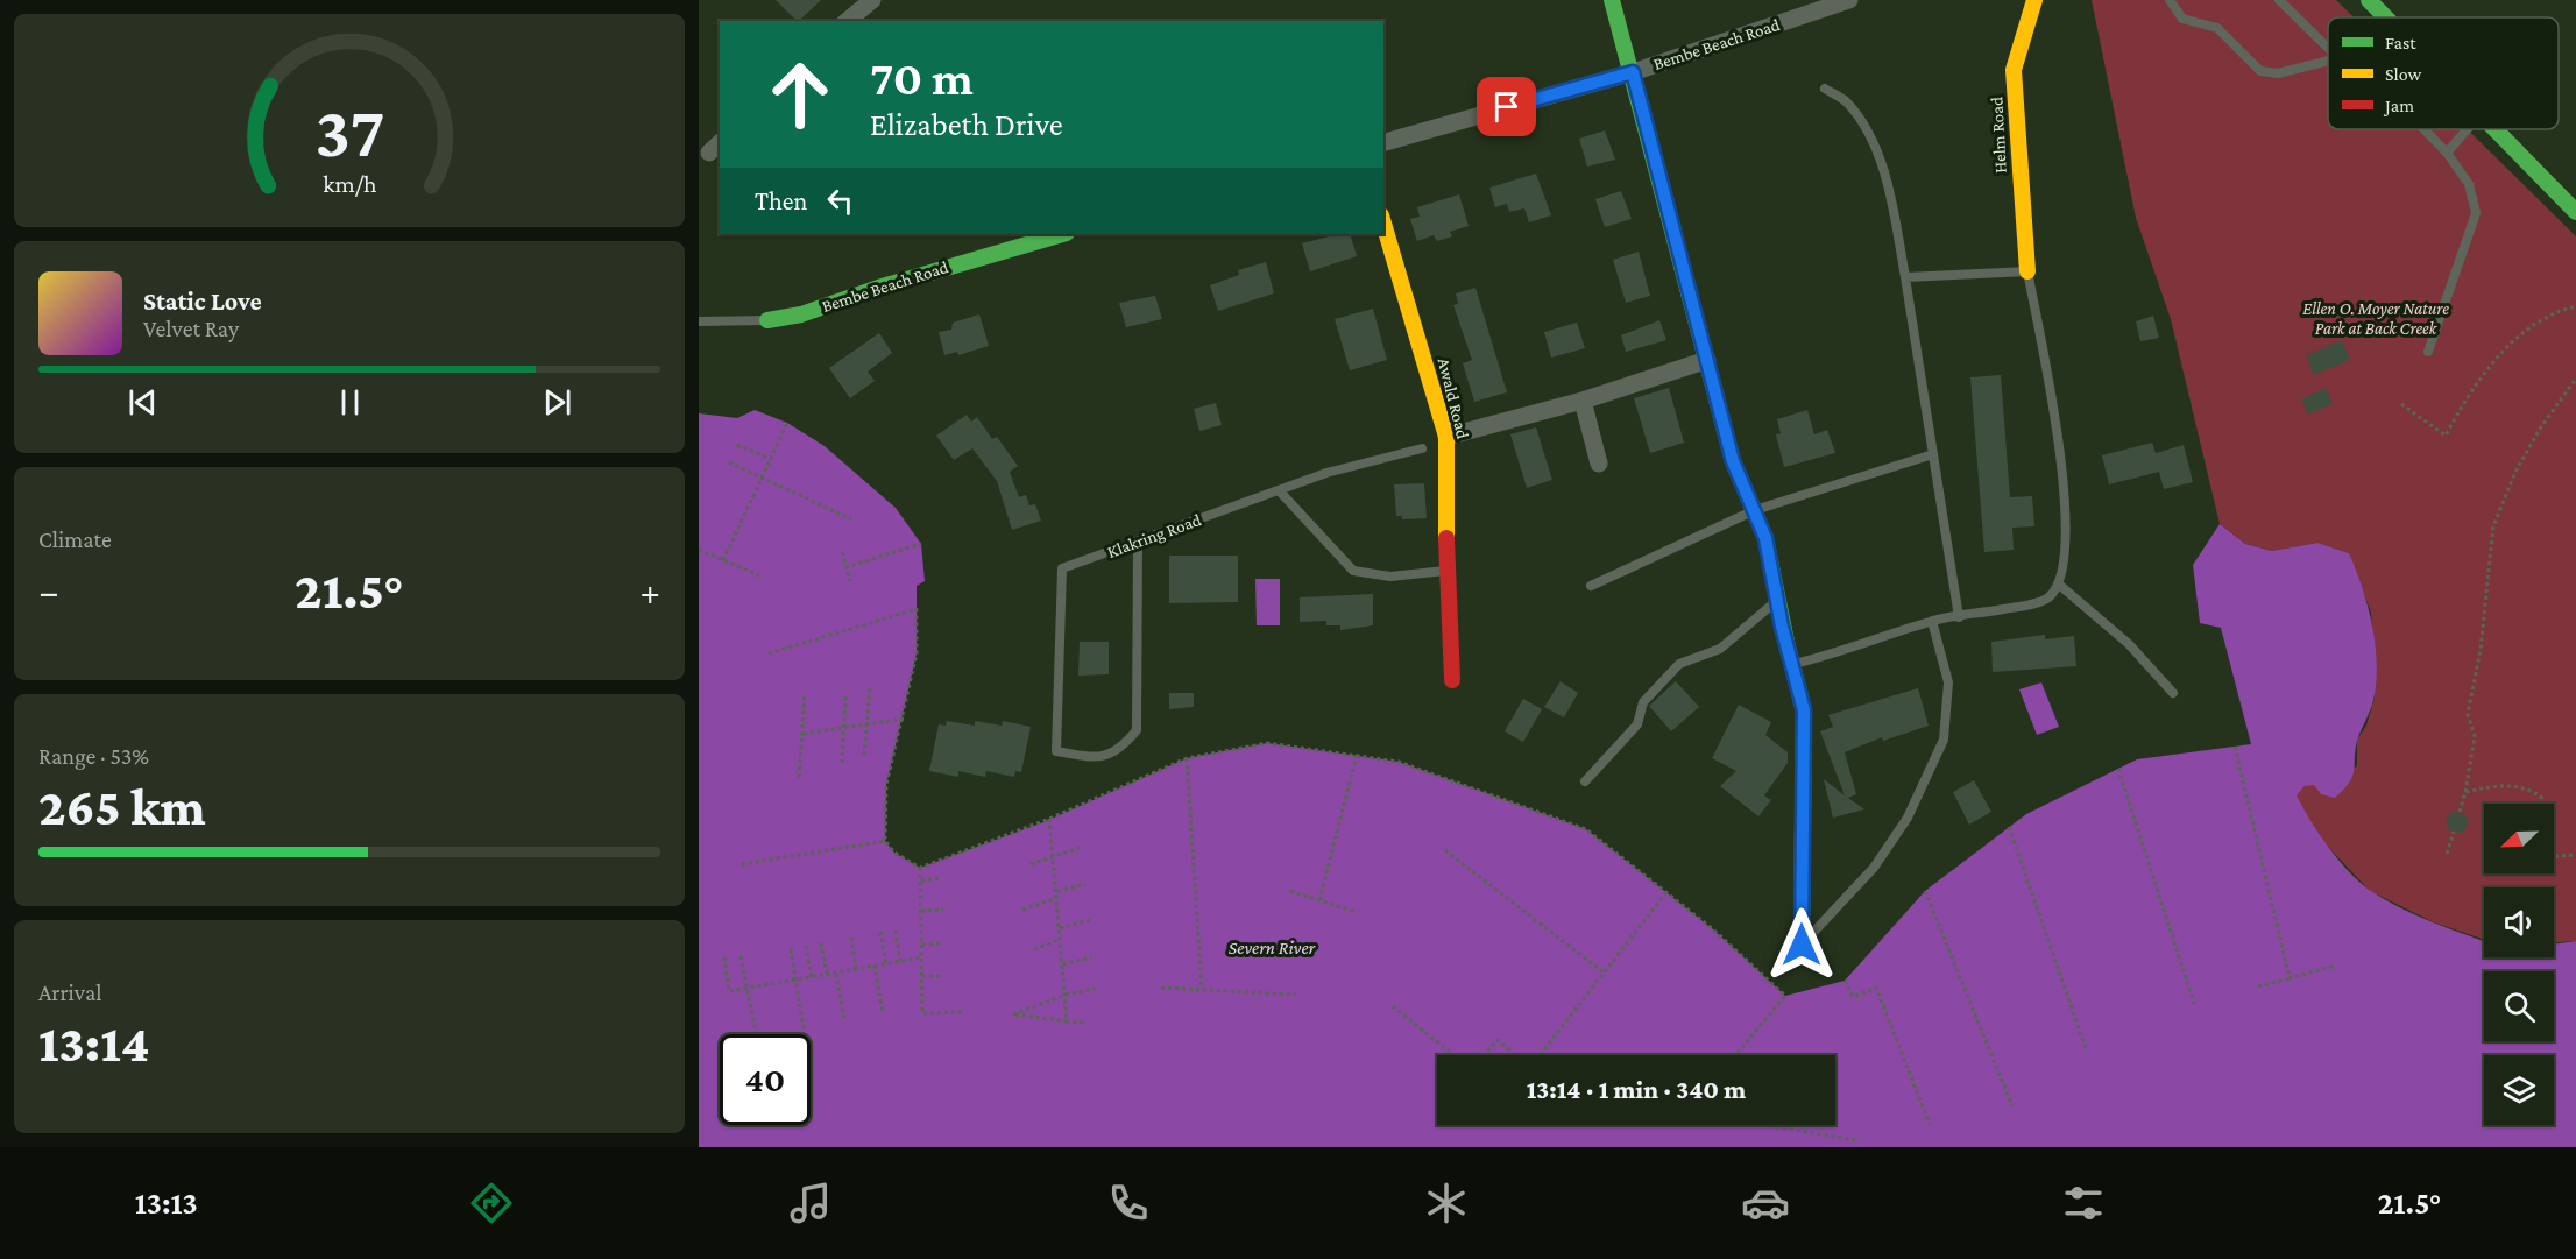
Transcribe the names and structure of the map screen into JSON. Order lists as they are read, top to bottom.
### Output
{
  "streets": {
    "street": ["Bembe Beach Road", "Helm Road", "Awald Road"],
    "lane": ["Klakring Road"]
  },
  "water": ["Severn River"],
  "parks": ["Ellen O. Moyer Nature Park at Back Creek"],
  "legend": ["Fast", "Slow", "Jam"],
  "north": "bottom left",
  "page": {
    "turn": ["70 m", "Elizabeth Drive"],
    "then": "Then",
    "song": ["Static Love", "Velvet Ray"],
    "tile": [
      "Climate",
      ["Range · 53%", "265 km"],
      ["Arrival", "13:14"]
    ],
    "heat": ["−", "21.5°", "+"],
    "limit": "40",
    "trip": "13:14 · 1 min · 340 m",
    "tabs": ["13:13", "21.5°"],
    "gauge": ["37", "km/h"]
  }
}
